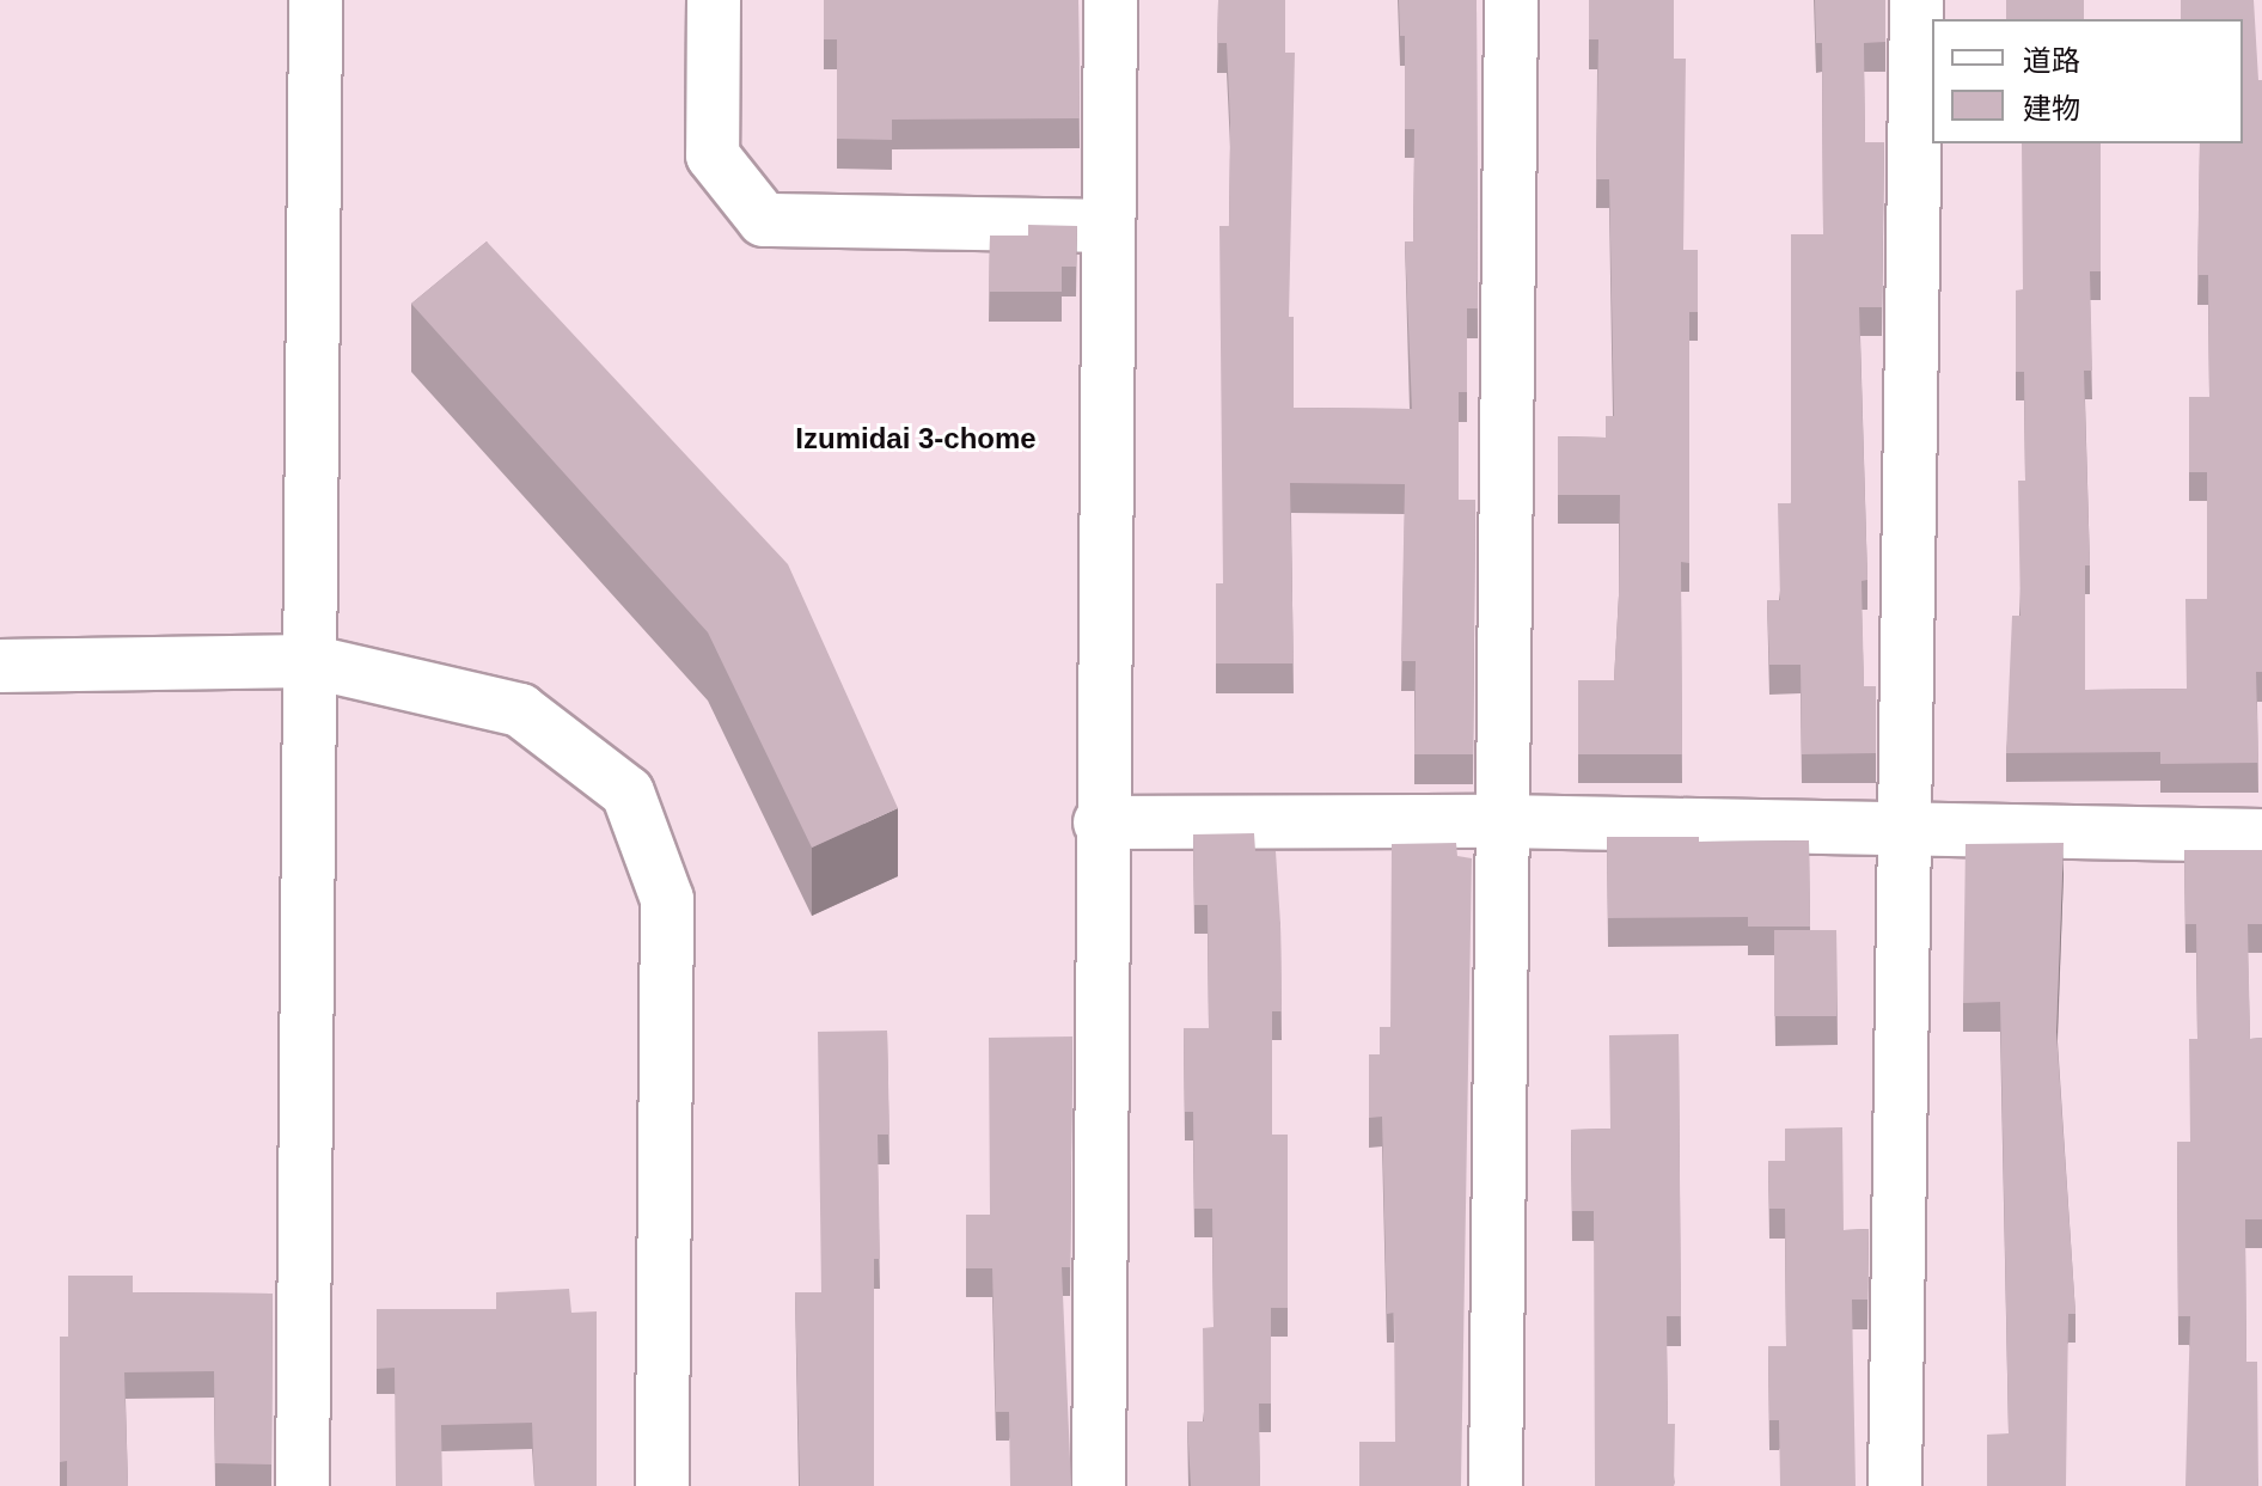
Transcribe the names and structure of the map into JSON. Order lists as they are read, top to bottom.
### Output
{
  "districts": ["Izumidai 3-chome"],
  "legend": ["道路", "建物"]
}
